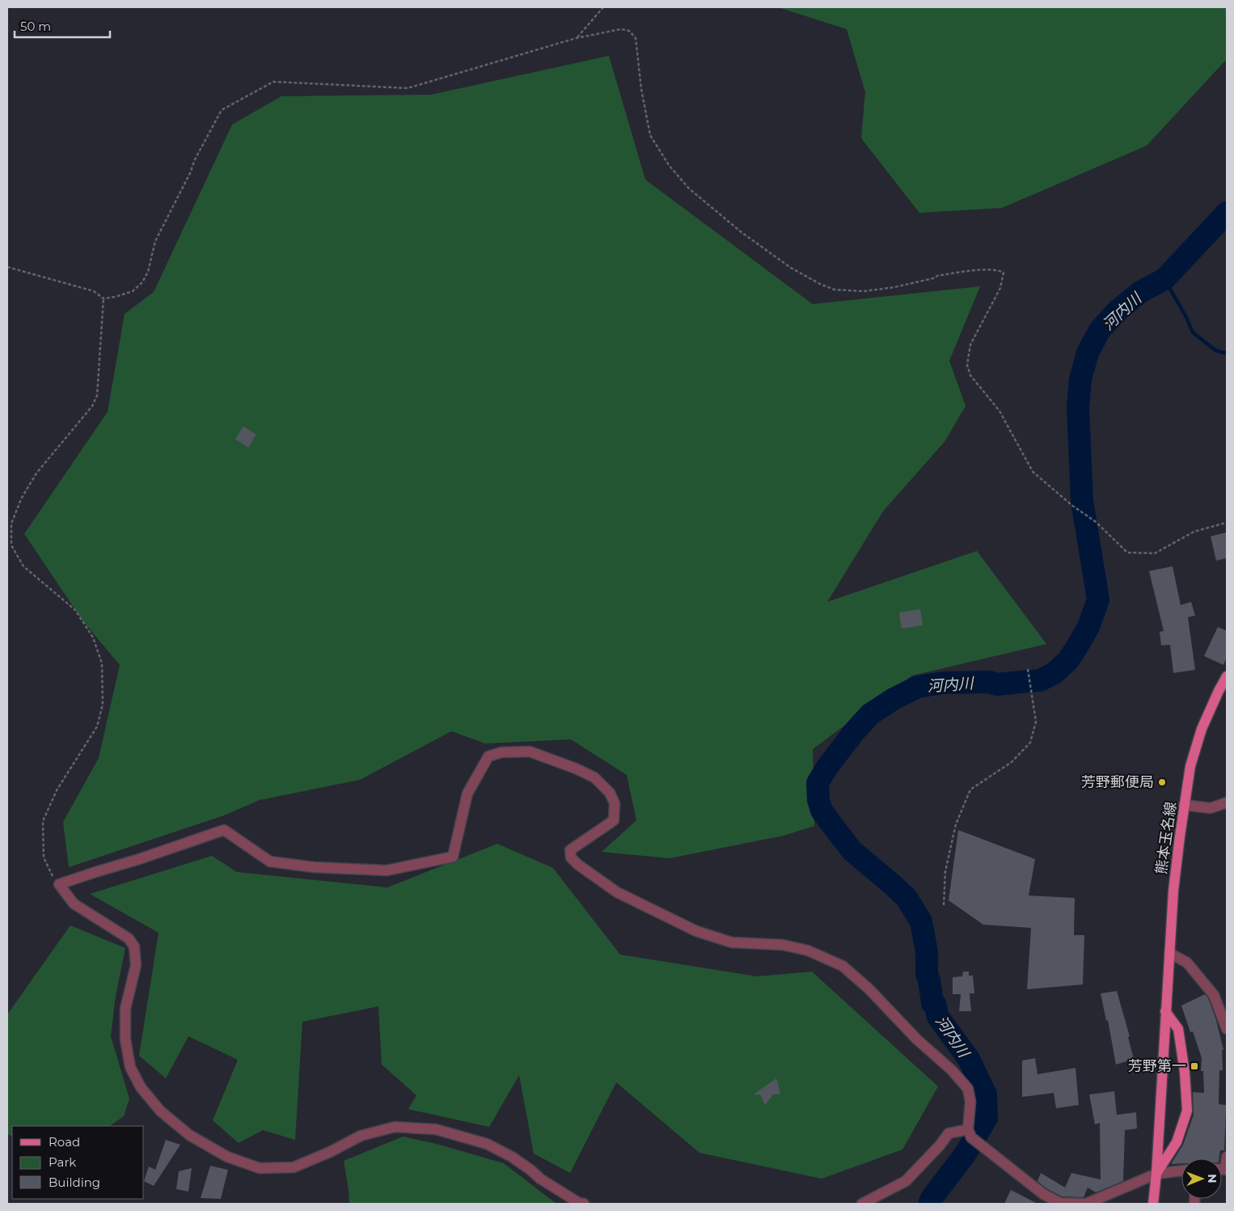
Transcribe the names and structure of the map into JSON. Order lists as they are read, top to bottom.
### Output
{
  "streets": {
    "main road": ["熊本玉名線"]
  },
  "water": ["河内川"],
  "places": {
    "other": ["芳野郵便局"],
    "transit": ["芳野第一"]
  },
  "legend": ["Road", "Park", "Building"],
  "scale_bar": "50 m",
  "north": "right"
}
